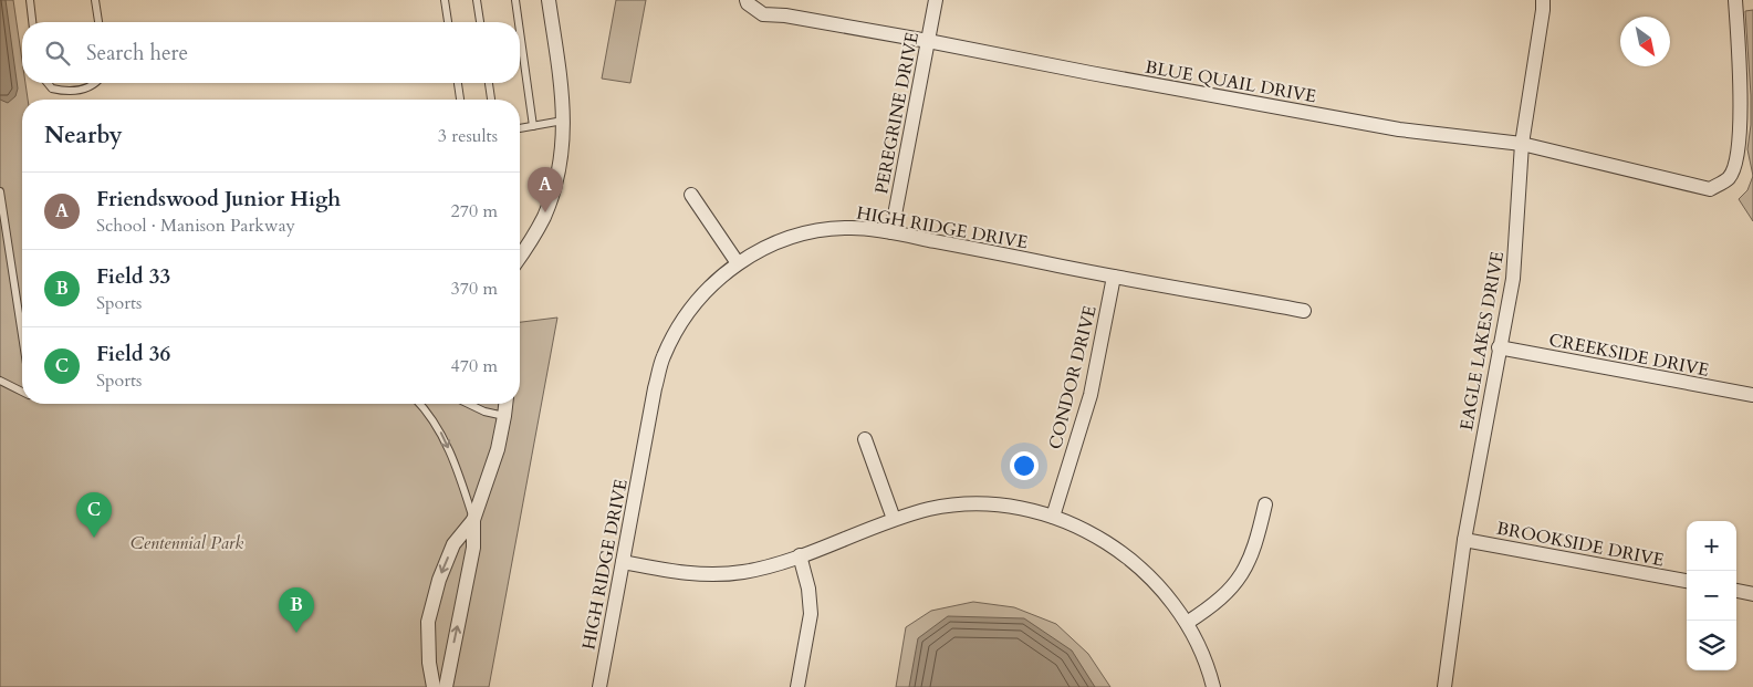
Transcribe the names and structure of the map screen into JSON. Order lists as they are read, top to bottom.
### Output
{
  "streets": {
    "street": [
      "BLUE QUAIL DRIVE",
      "PEREGRINE DRIVE",
      "HIGH RIDGE DRIVE",
      "EAGLE LAKES DRIVE",
      "CREEKSIDE DRIVE",
      "CONDOR DRIVE",
      "BROOKSIDE DRIVE"
    ]
  },
  "crossings": [
    ["BLUE QUAIL DRIVE", "PEREGRINE DRIVE"],
    ["BLUE QUAIL DRIVE", "EAGLE LAKES DRIVE"],
    ["PEREGRINE DRIVE", "HIGH RIDGE DRIVE"],
    ["HIGH RIDGE DRIVE", "CONDOR DRIVE"],
    ["EAGLE LAKES DRIVE", "CREEKSIDE DRIVE"],
    ["EAGLE LAKES DRIVE", "BROOKSIDE DRIVE"]
  ],
  "parks": ["Centennial Park"],
  "north": "bottom right",
  "page": {
    "search": "Search here",
    "heading": ["Nearby", "3 results"],
    "pins": ["A", "C", "B"],
    "list": [
      {
        "mark": "A",
        "name": "Friendswood Junior High",
        "note": "School · Manison Parkway",
        "value": "270 m"
      },
      {
        "mark": "B",
        "name": "Field 33",
        "note": "Sports",
        "value": "370 m"
      },
      {
        "mark": "C",
        "name": "Field 36",
        "note": "Sports",
        "value": "470 m"
      }
    ],
    "map_buttons": ["+", "−"]
  }
}
